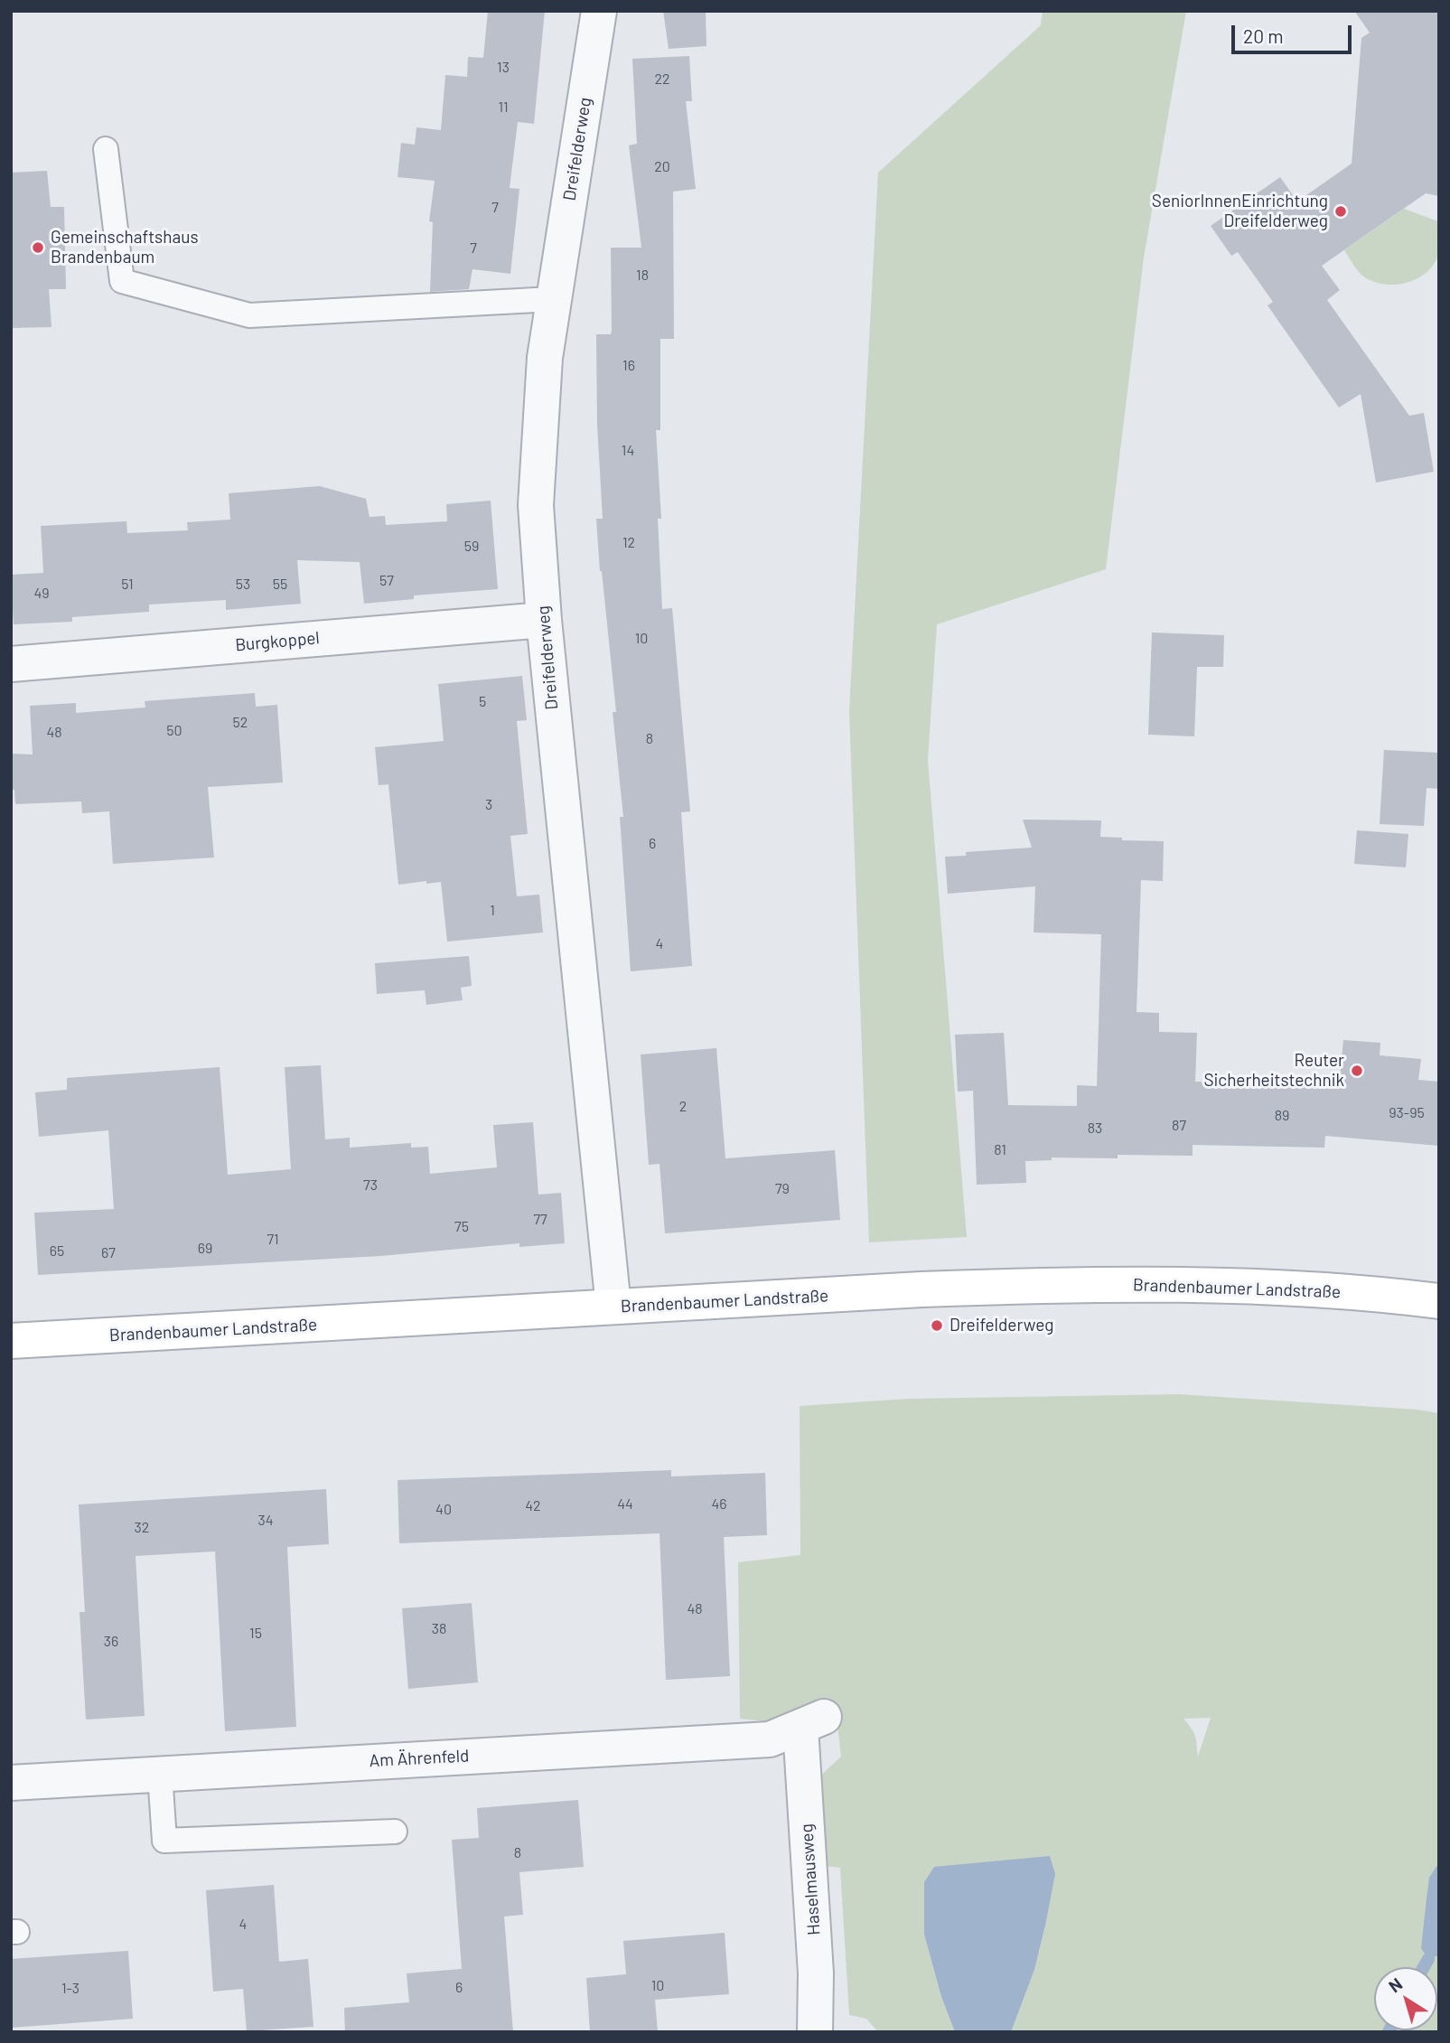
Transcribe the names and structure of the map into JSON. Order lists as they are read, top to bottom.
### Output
{
  "streets": {
    "main road": ["Brandenbaumer Landstraße"],
    "street": [
      "Dreifelderweg",
      "Burgkoppel",
      "Am Ährenfeld",
      "Haselmausweg"
    ]
  },
  "crossings": [
    ["Dreifelderweg", "Burgkoppel"],
    ["Dreifelderweg", "Brandenbaumer Landstraße"],
    ["Am Ährenfeld", "Haselmausweg"]
  ],
  "places": [
    "SeniorInnenEinrichtung Dreifelderweg",
    "Gemeinschaftshaus Brandenbaum",
    "Reuter Sicherheitstechnik",
    "Dreifelderweg"
  ],
  "house_numbers": [
    "13",
    "22",
    "11",
    "20",
    "7",
    "7",
    "18",
    "16",
    "14",
    "12",
    "59",
    "57",
    "51",
    "53",
    "55",
    "49",
    "10",
    "5",
    "52",
    "50",
    "48",
    "8",
    "3",
    "6",
    "1",
    "4",
    "2",
    "93-95",
    "89",
    "87",
    "83",
    "81",
    "73",
    "79",
    "77",
    "75",
    "71",
    "69",
    "65",
    "67",
    "44",
    "46",
    "42",
    "40",
    "34",
    "32",
    "48",
    "38",
    "15",
    "36",
    "8",
    "4",
    "10",
    "6",
    "1-3"
  ],
  "scale_bar": "20 m",
  "north": "top left"
}
